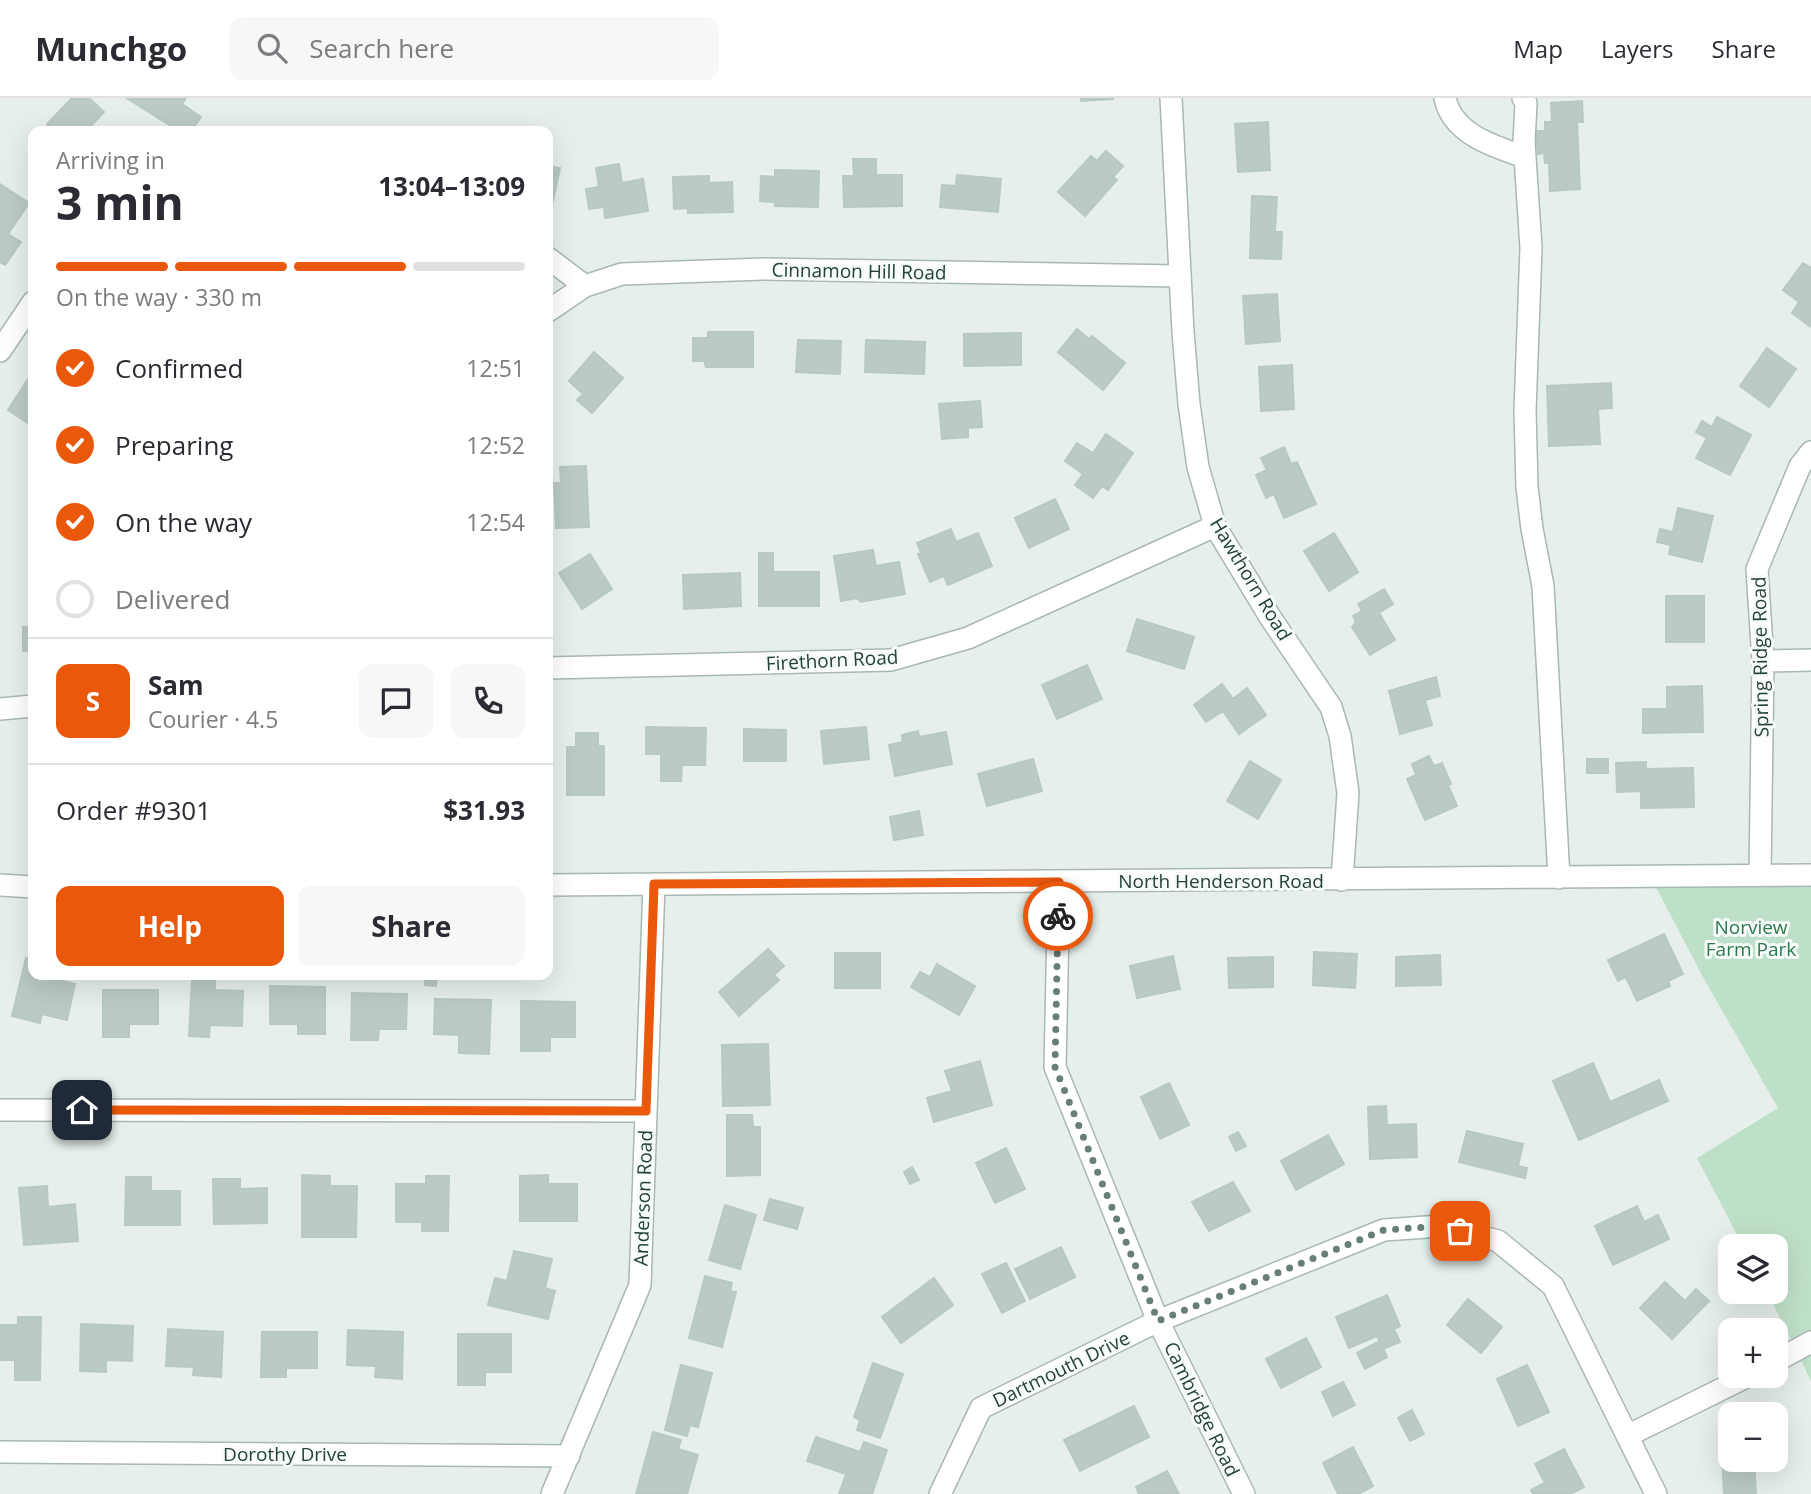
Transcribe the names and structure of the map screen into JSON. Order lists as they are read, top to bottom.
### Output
{
  "streets": {
    "street": [
      "Cinnamon Hill Road",
      "Hawthorn Road",
      "Spring Ridge Road",
      "Firethorn Road",
      "North Henderson Road",
      "Anderson Road",
      "Dartmouth Drive",
      "Cambridge Road",
      "Dorothy Drive"
    ]
  },
  "crossings": [
    ["Cinnamon Hill Road", "Hawthorn Road"],
    ["Hawthorn Road", "Firethorn Road"],
    ["Hawthorn Road", "North Henderson Road"],
    ["Spring Ridge Road", "North Henderson Road"],
    ["North Henderson Road", "Anderson Road"],
    ["North Henderson Road", "Cambridge Road"],
    ["Anderson Road", "Dorothy Drive"],
    ["Dartmouth Drive", "Cambridge Road"]
  ],
  "parks": ["Norview Farm Park"],
  "page": {
    "header": "Munchgo",
    "search": "Search here",
    "nav": ["Map", "Layers", "Share"],
    "heading": ["3 min", "Arriving in", "13:04–13:09"],
    "panel": [
      "Sam",
      "Courier · 4.5",
      "Order #9301",
      "$31.93"
    ],
    "bar": "On the way · 330 m",
    "list": [
      ["Confirmed", "12:51"],
      ["Preparing", "12:52"],
      ["On the way", "12:54"],
      "Delivered"
    ],
    "round": "S",
    "buttons": ["Help", "Share"],
    "map_buttons": ["+", "−"]
  }
}
